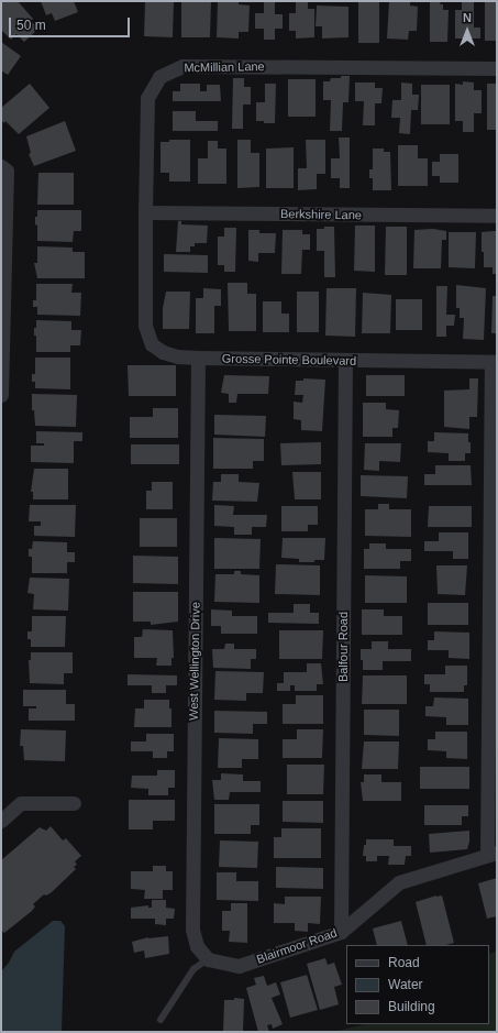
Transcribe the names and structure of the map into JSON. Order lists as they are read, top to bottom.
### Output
{
  "streets": {
    "street": [
      "McMillian Lane",
      "Berkshire Lane",
      "Grosse Pointe Boulevard",
      "Balfour Road",
      "West Wellington Drive",
      "Blairmoor Road"
    ]
  },
  "crossings": [
    ["McMillian Lane", "Berkshire Lane"],
    ["McMillian Lane", "Grosse Pointe Boulevard"],
    ["Grosse Pointe Boulevard", "Balfour Road"],
    ["Grosse Pointe Boulevard", "West Wellington Drive"],
    ["Balfour Road", "Blairmoor Road"],
    ["West Wellington Drive", "Blairmoor Road"]
  ],
  "legend": ["Road", "Water", "Building"],
  "scale_bar": "50 m",
  "north": "top"
}
